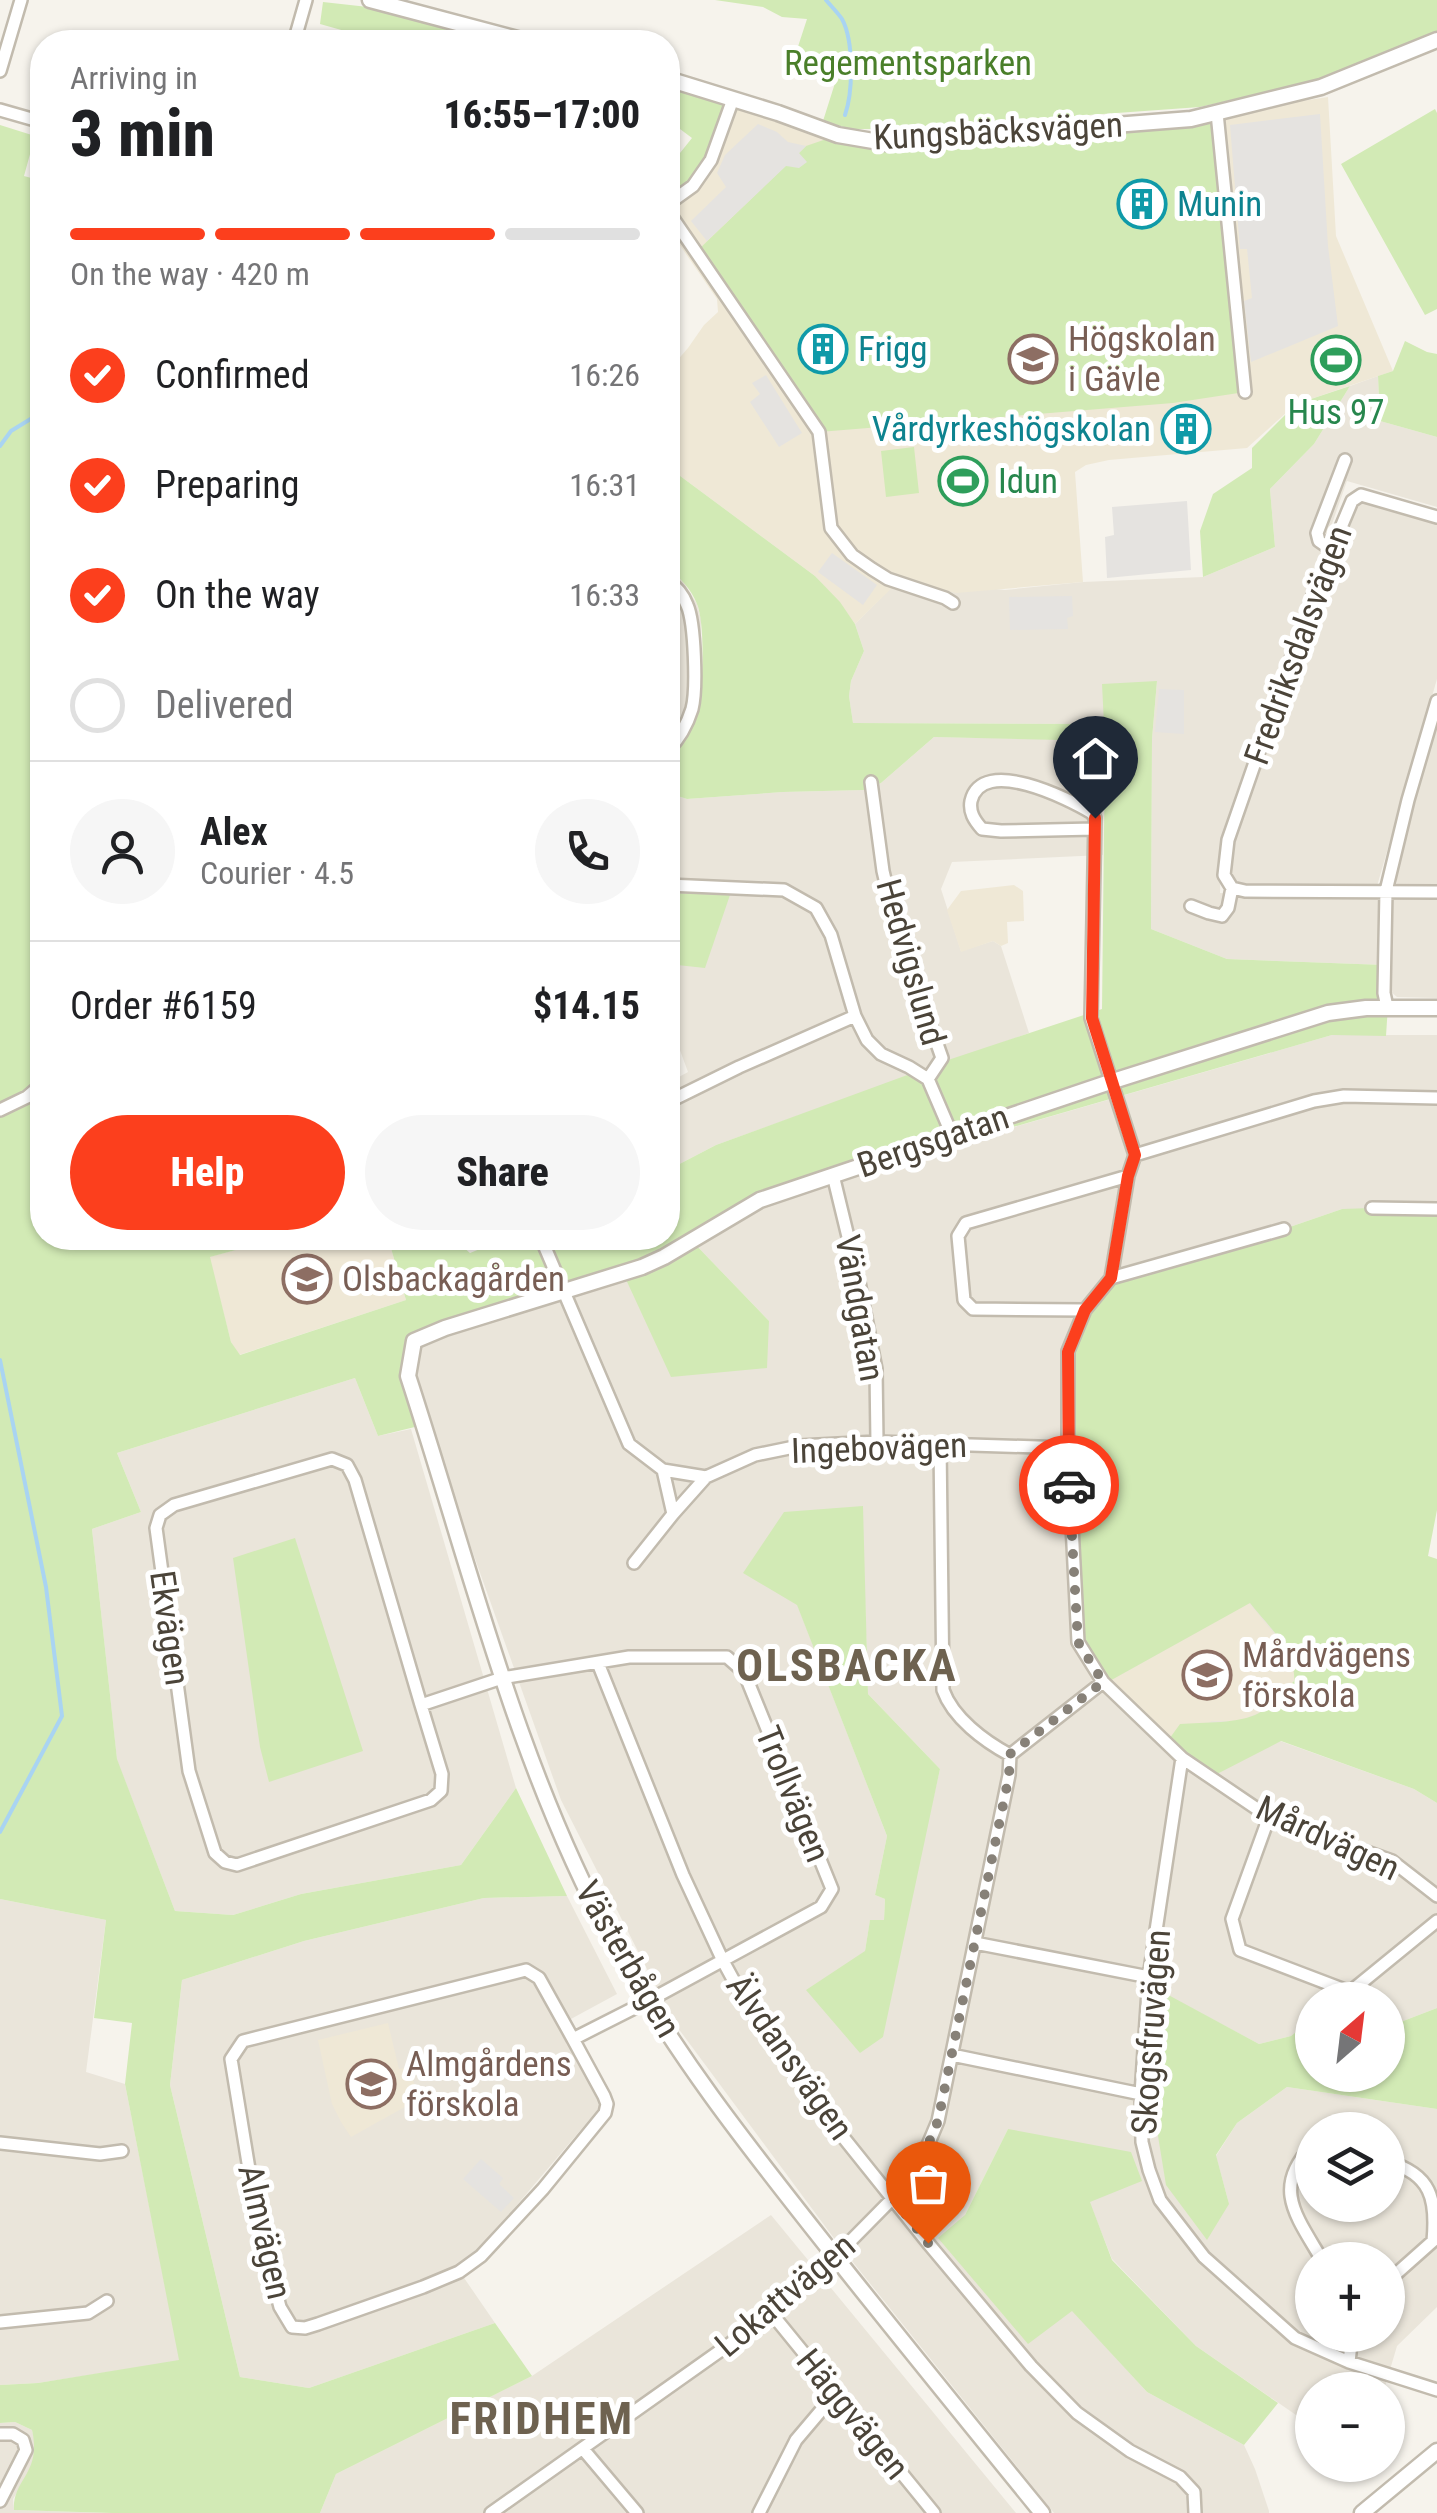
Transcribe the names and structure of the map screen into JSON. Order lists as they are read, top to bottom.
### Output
{
  "streets": {
    "street": [
      "Kungsbäcksvägen",
      "Fredriksdalsvägen",
      "Hedvigslund",
      "Bergsgatan",
      "Vändgatan",
      "Ingebovägen",
      "Ekvägen",
      "Trollvägen",
      "Mårdvägen",
      "Västerbågen",
      "Skogsfruvägen",
      "Älvdansvägen",
      "Almvägen",
      "Lokattvägen",
      "Häggvägen"
    ]
  },
  "crossings": [
    ["Bergsgatan", "Vändgatan"],
    ["Bergsgatan", "Västerbågen"],
    ["Vändgatan", "Ingebovägen"],
    ["Ingebovägen", "Mårdvägen"],
    ["Trollvägen", "Västerbågen"],
    ["Trollvägen", "Älvdansvägen"],
    ["Mårdvägen", "Skogsfruvägen"],
    ["Västerbågen", "Lokattvägen"],
    ["Älvdansvägen", "Lokattvägen"],
    ["Lokattvägen", "Häggvägen"]
  ],
  "districts": ["OLSBACKA", "FRIDHEM"],
  "parks": ["Regementsparken"],
  "places": {
    "building": ["Munin", "Frigg", "Vårdyrkeshögskolan"],
    "school or university": [
      "Högskolan i Gävle",
      "Olsbackagården",
      "Mårdvägens förskola",
      "Almgårdens förskola"
    ],
    "sports": ["Hus 97", "Idun"]
  },
  "north": "top right",
  "page": {
    "heading": ["3 min", "Arriving in", "16:55–17:00"],
    "panel": [
      "Alex",
      "Courier · 4.5",
      "Order #6159",
      "$14.15"
    ],
    "bar": "On the way · 420 m",
    "list": [
      ["Confirmed", "16:26"],
      ["Preparing", "16:31"],
      ["On the way", "16:33"],
      "Delivered"
    ],
    "buttons": ["Help", "Share"],
    "map_buttons": ["+", "−"]
  }
}
